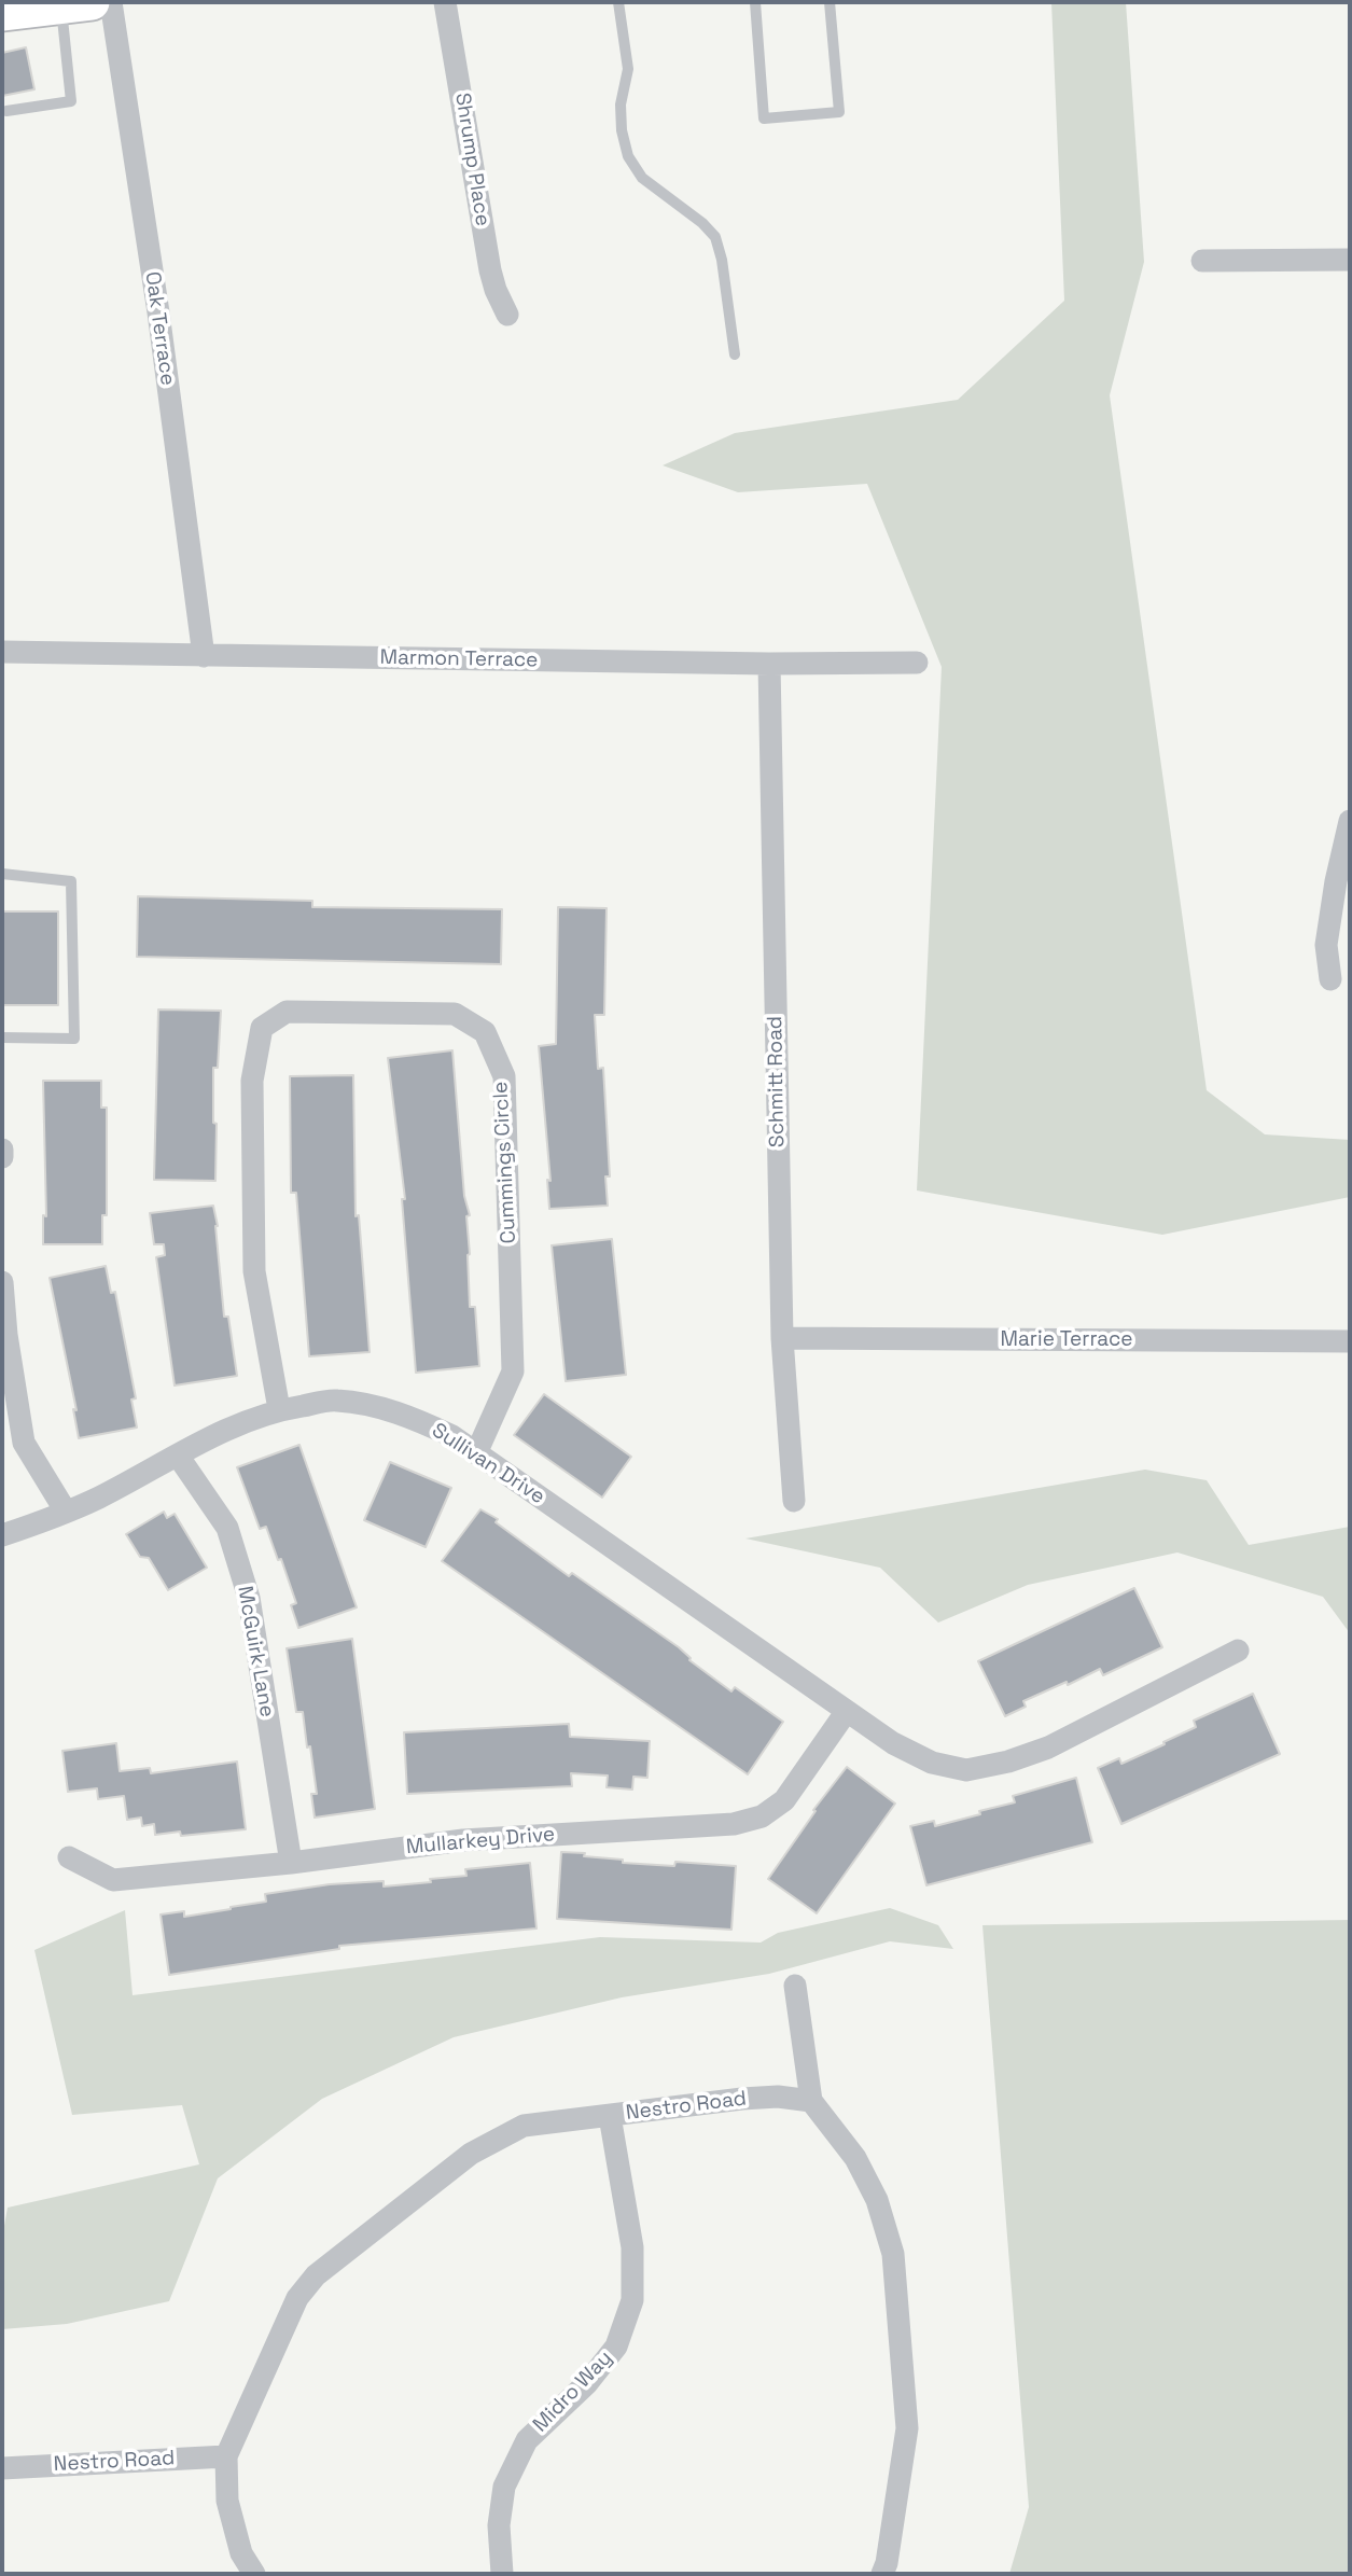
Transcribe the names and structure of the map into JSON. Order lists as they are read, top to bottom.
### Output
{
  "streets": {
    "street": [
      "Shrump Place",
      "Oak Terrace",
      "Marmon Terrace",
      "Schmitt Road",
      "Cummings Circle",
      "Marie Terrace",
      "Sullivan Drive",
      "McGuirk Lane",
      "Mullarkey Drive",
      "Nestro Road",
      "Midro Way"
    ]
  },
  "crossings": [
    ["Oak Terrace", "Marmon Terrace"],
    ["Marmon Terrace", "Schmitt Road"],
    ["Schmitt Road", "Marie Terrace"],
    ["Cummings Circle", "Sullivan Drive"],
    ["Sullivan Drive", "McGuirk Lane"],
    ["Sullivan Drive", "Mullarkey Drive"],
    ["McGuirk Lane", "Mullarkey Drive"],
    ["Nestro Road", "Midro Way"]
  ]
}
